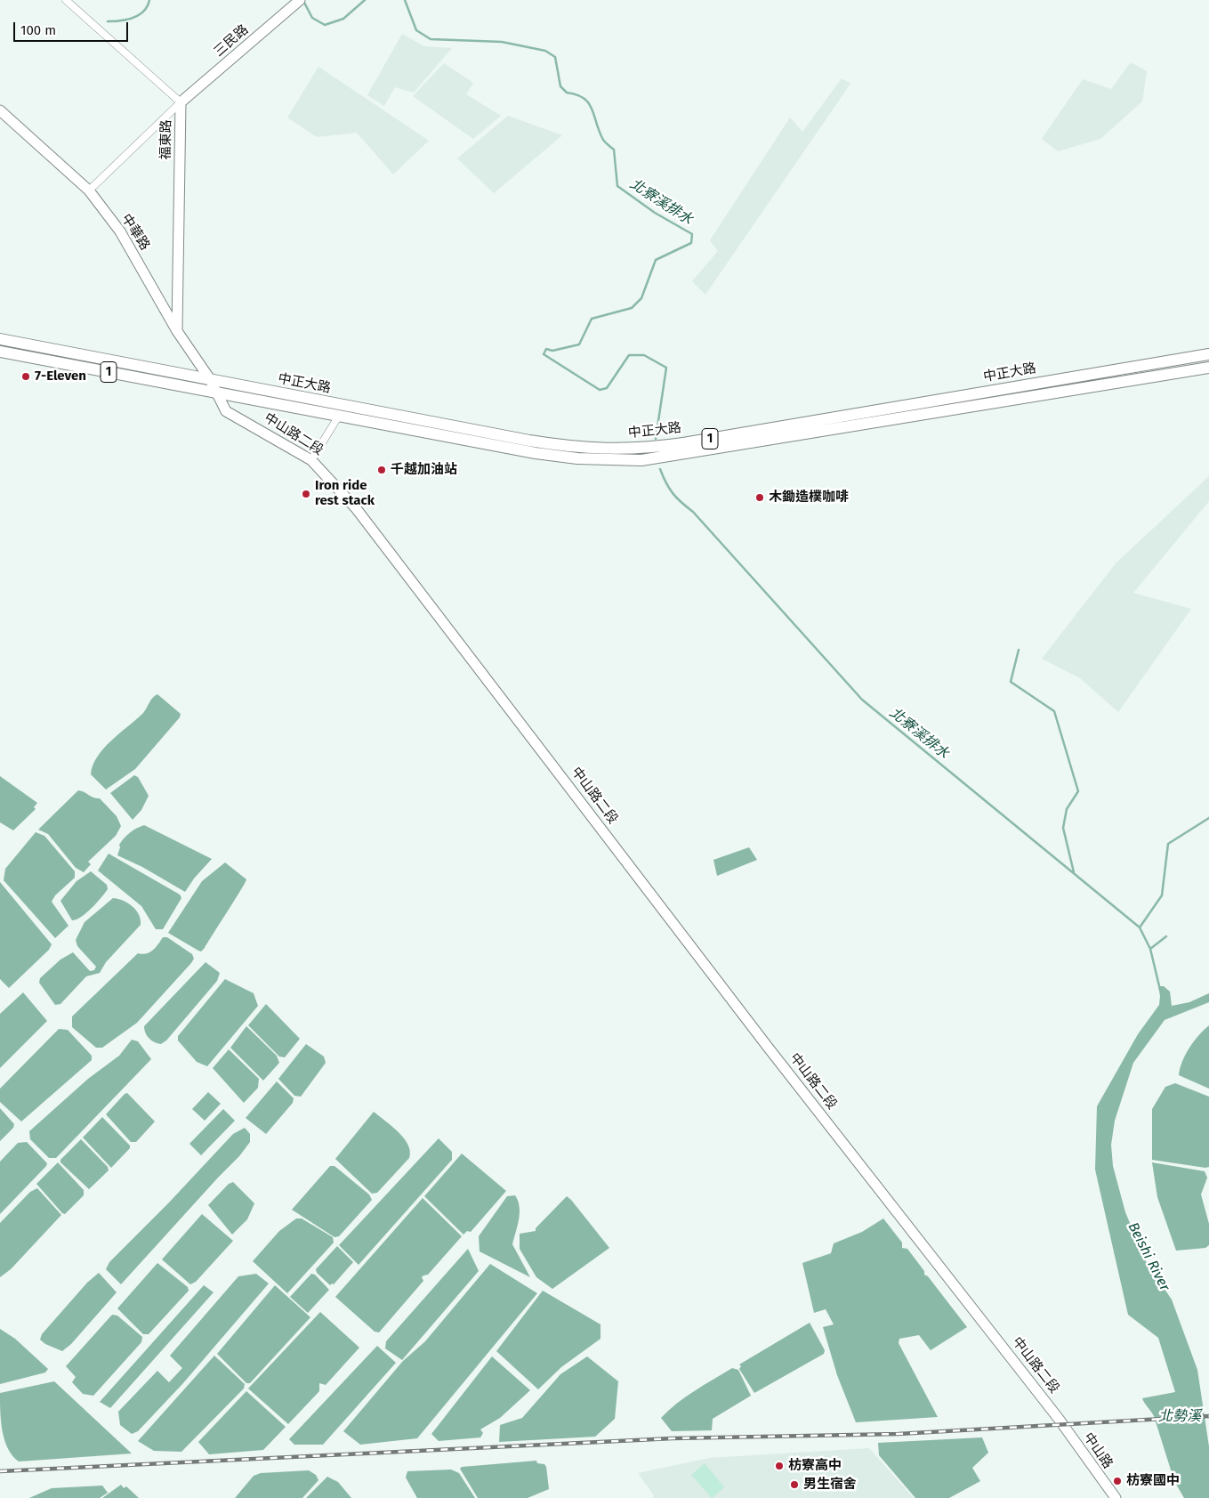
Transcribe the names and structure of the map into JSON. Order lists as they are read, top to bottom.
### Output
{
  "streets": {
    "main road": ["1", "中正大路"],
    "street": [
      "三民路",
      "福東路",
      "中華路",
      "中山路二段",
      "中山路"
    ]
  },
  "crossings": [
    ["三民路", "福東路"],
    ["福東路", "中華路"],
    ["中華路", "1"],
    ["中華路", "中正大路"],
    ["中華路", "中山路二段"],
    ["1", "中正大路"],
    ["1", "中山路二段"],
    ["中正大路", "中山路二段"],
    ["中山路二段", "中山路"]
  ],
  "water": ["北寮溪排水", "Beishi River", "北勢溪"],
  "places": [
    "7-Eleven",
    "千越加油站",
    "Iron ride rest stack",
    "木鋤造樸咖啡",
    "枋寮高中",
    "枋寮國中",
    "男生宿舍"
  ],
  "scale_bar": "100 m"
}
